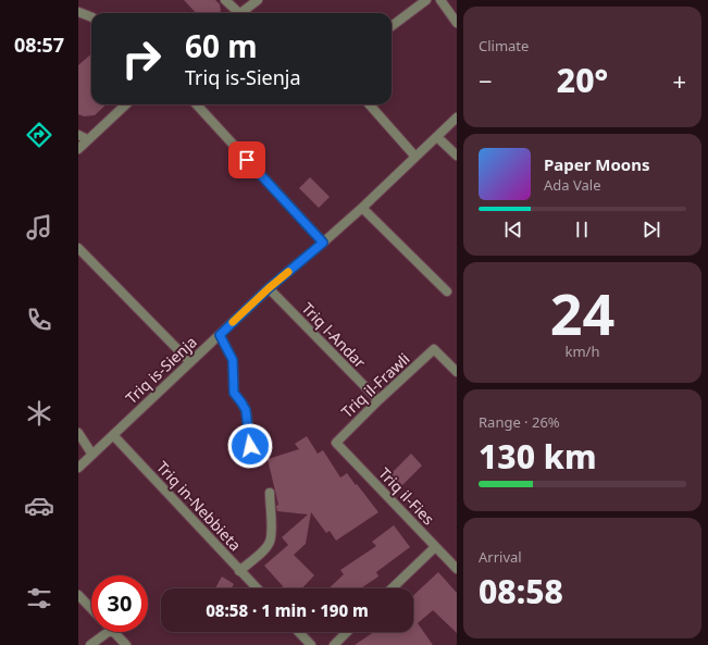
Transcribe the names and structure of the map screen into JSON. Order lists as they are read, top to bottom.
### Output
{
  "streets": {
    "street": [
      "Triq l-Andar",
      "Triq is-Sienja",
      "Triq il-Frawli",
      "Triq il-Fies",
      "Triq in-Nebbieta"
    ]
  },
  "crossings": [
    ["Triq l-Andar", "Triq is-Sienja"],
    ["Triq l-Andar", "Triq il-Frawli"],
    ["Triq is-Sienja", "Triq in-Nebbieta"],
    ["Triq il-Frawli", "Triq il-Fies"]
  ],
  "page": {
    "tabs": "08:57",
    "tile": [
      "Climate",
      ["24", "km/h"],
      ["Range · 26%", "130 km"],
      ["Arrival", "08:58"]
    ],
    "turn": ["60 m", "Triq is-Sienja"],
    "heat": ["−", "20°", "+"],
    "song": ["Paper Moons", "Ada Vale"],
    "limit": "30",
    "trip": "08:58 · 1 min · 190 m"
  }
}
